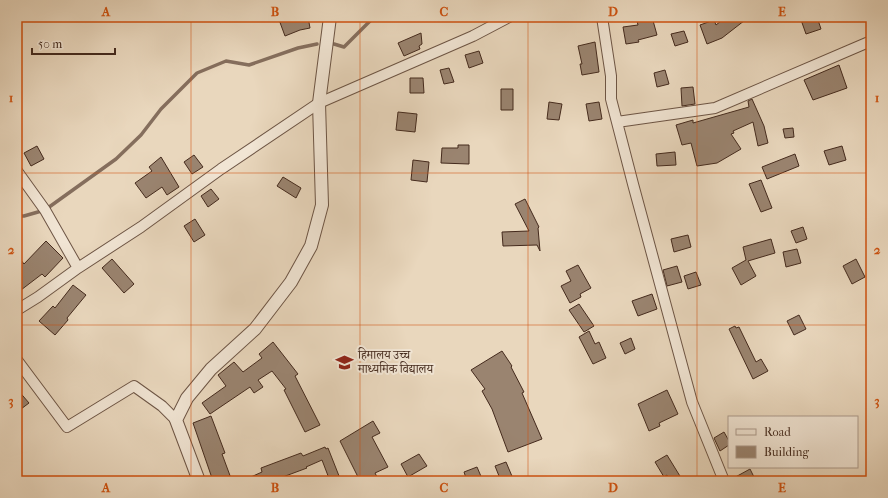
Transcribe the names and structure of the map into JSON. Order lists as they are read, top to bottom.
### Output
{
  "places": {
    "school or university": ["हिमालय उच्च माध्यमिक विद्यालय"]
  },
  "legend": ["Road", "Building"],
  "scale_bar": "50 m",
  "grid": {
    "columns": [
      "A",
      "B",
      "C",
      "D",
      "E"
    ],
    "rows": ["1", "2", "3"]
  }
}
